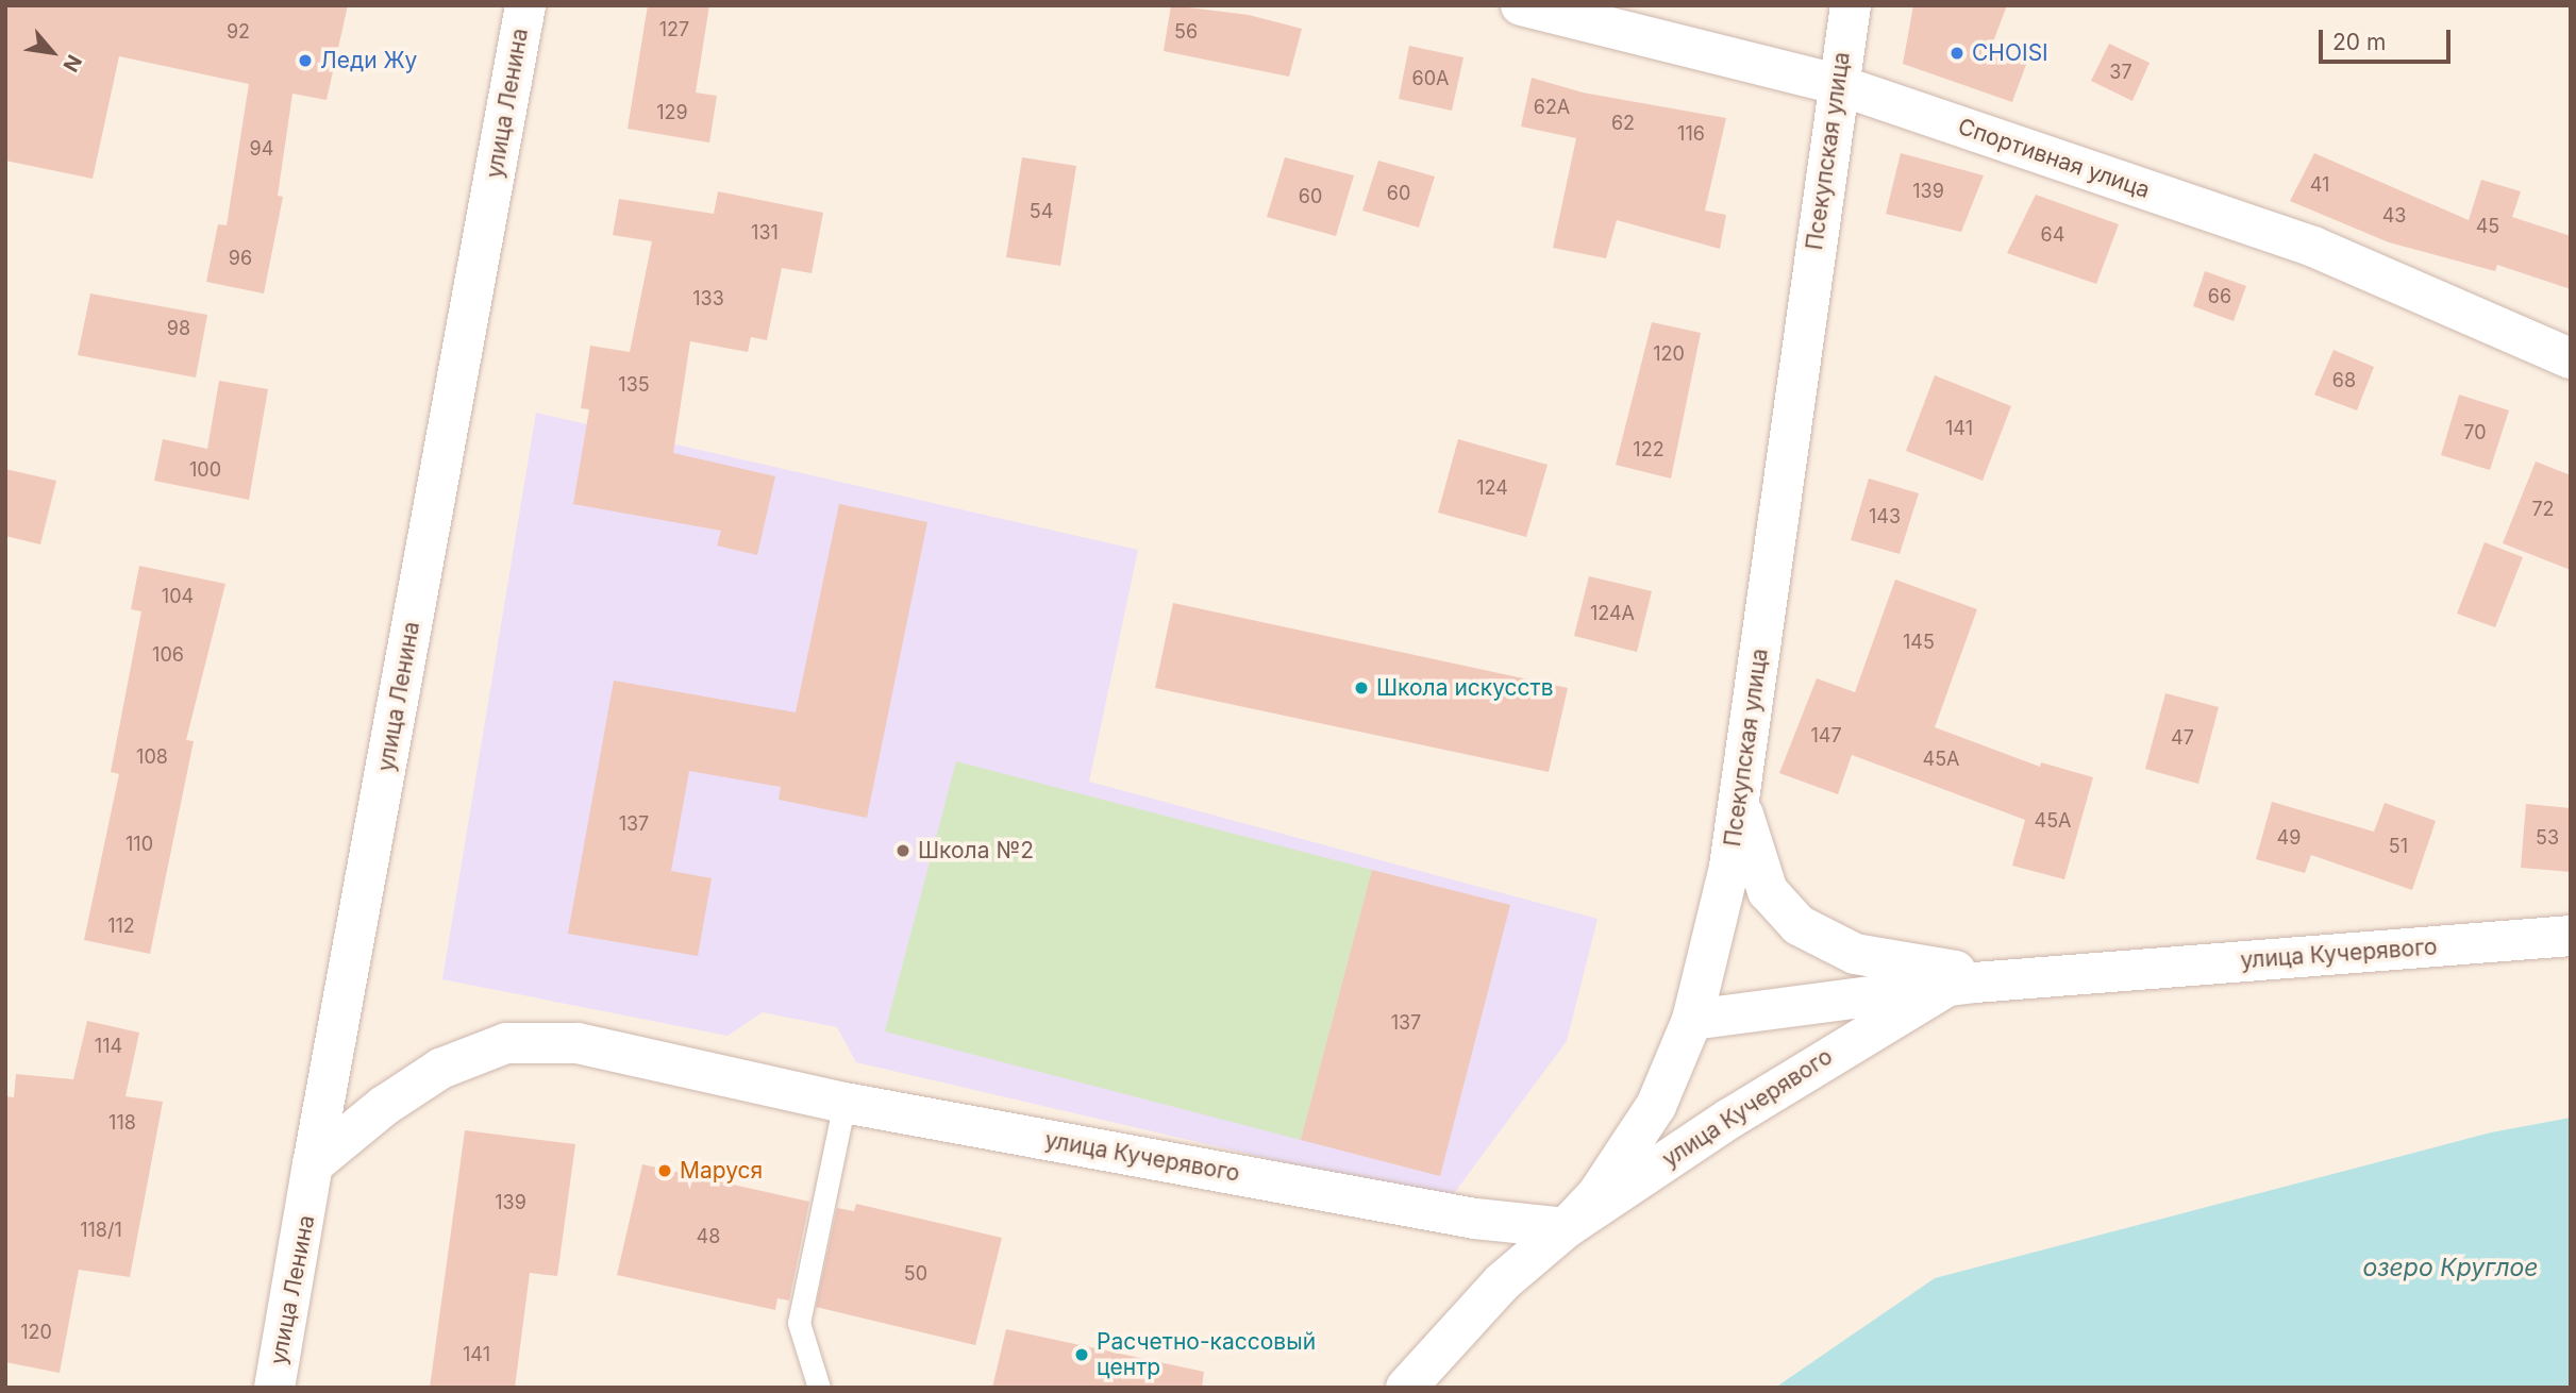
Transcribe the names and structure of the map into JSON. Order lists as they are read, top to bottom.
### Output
{
  "streets": {
    "street": [
      "улица Ленина",
      "Псекупская улица",
      "Спортивная улица",
      "улица Кучерявого"
    ]
  },
  "crossings": [
    ["улица Ленина", "улица Кучерявого"],
    ["Псекупская улица", "Спортивная улица"],
    ["Псекупская улица", "улица Кучерявого"]
  ],
  "water": ["озеро Круглое"],
  "places": [
    "CHOISI",
    "Леди Жу",
    "Школа искусств",
    "Школа №2",
    "Маруся",
    "Расчетно-кассовый центр"
  ],
  "house_numbers": [
    "127",
    "92",
    "56",
    "37",
    "60А",
    "62А",
    "129",
    "62",
    "116",
    "94",
    "41",
    "139",
    "60",
    "60",
    "54",
    "43",
    "45",
    "131",
    "64",
    "96",
    "66",
    "133",
    "98",
    "120",
    "68",
    "135",
    "141",
    "70",
    "122",
    "100",
    "124",
    "72",
    "143",
    "104",
    "124А",
    "145",
    "106",
    "147",
    "47",
    "108",
    "45А",
    "45А",
    "137",
    "49",
    "53",
    "110",
    "51",
    "112",
    "137",
    "114",
    "118",
    "139",
    "118/1",
    "48",
    "50",
    "120",
    "141"
  ],
  "scale_bar": "20 m",
  "north": "bottom right"
}
